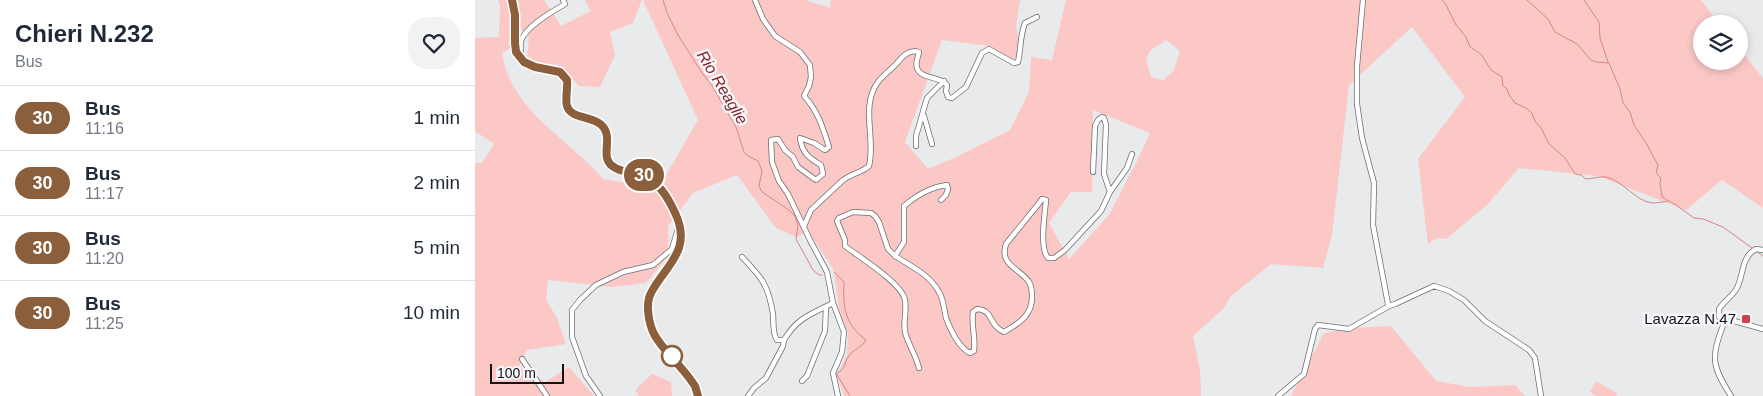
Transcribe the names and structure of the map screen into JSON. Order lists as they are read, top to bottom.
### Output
{
  "water": ["Rio Reaglie"],
  "places": {
    "transit": ["Lavazza N.47"]
  },
  "lines": ["bus line 30"],
  "scale_bar": "100 m",
  "page": {
    "heading": ["Chieri N.232", "Bus"],
    "on_map": "30",
    "list": [
      {
        "mark": "30",
        "name": "Bus",
        "note": "11:16",
        "value": "1 min"
      },
      {
        "mark": "30",
        "name": "Bus",
        "note": "11:17",
        "value": "2 min"
      },
      {
        "mark": "30",
        "name": "Bus",
        "note": "11:20",
        "value": "5 min"
      },
      {
        "mark": "30",
        "name": "Bus",
        "note": "11:25",
        "value": "10 min"
      }
    ],
    "scale": "100 m"
  }
}
